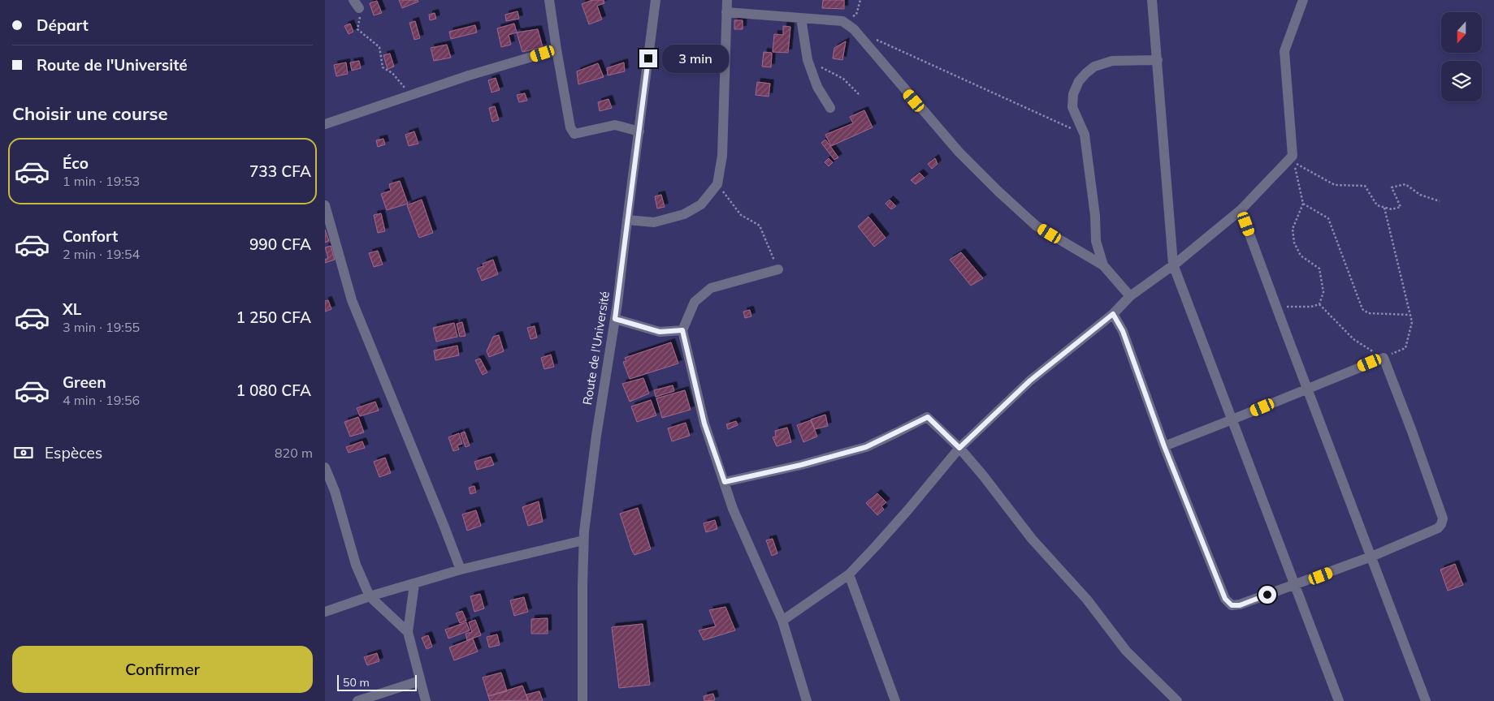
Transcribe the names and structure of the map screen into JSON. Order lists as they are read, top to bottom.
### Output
{
  "streets": {
    "street": ["Route de l'Université"]
  },
  "scale_bar": "50 m",
  "north": "bottom",
  "page": {
    "banner": ["Départ", "Route de l'Université"],
    "bubble": "3 min",
    "heading": "Choisir une course",
    "list": [
      {
        "name": "Éco",
        "note": "1 min · 19:53",
        "value": "733 CFA"
      },
      {
        "name": "Confort",
        "note": "2 min · 19:54",
        "value": "990 CFA"
      },
      {
        "name": "XL",
        "note": "3 min · 19:55",
        "value": "1 250 CFA"
      },
      {
        "name": "Green",
        "note": "4 min · 19:56",
        "value": "1 080 CFA"
      }
    ],
    "pay": ["Espèces", "820 m"],
    "buttons": "Confirmer",
    "scale": "50 m"
  }
}
